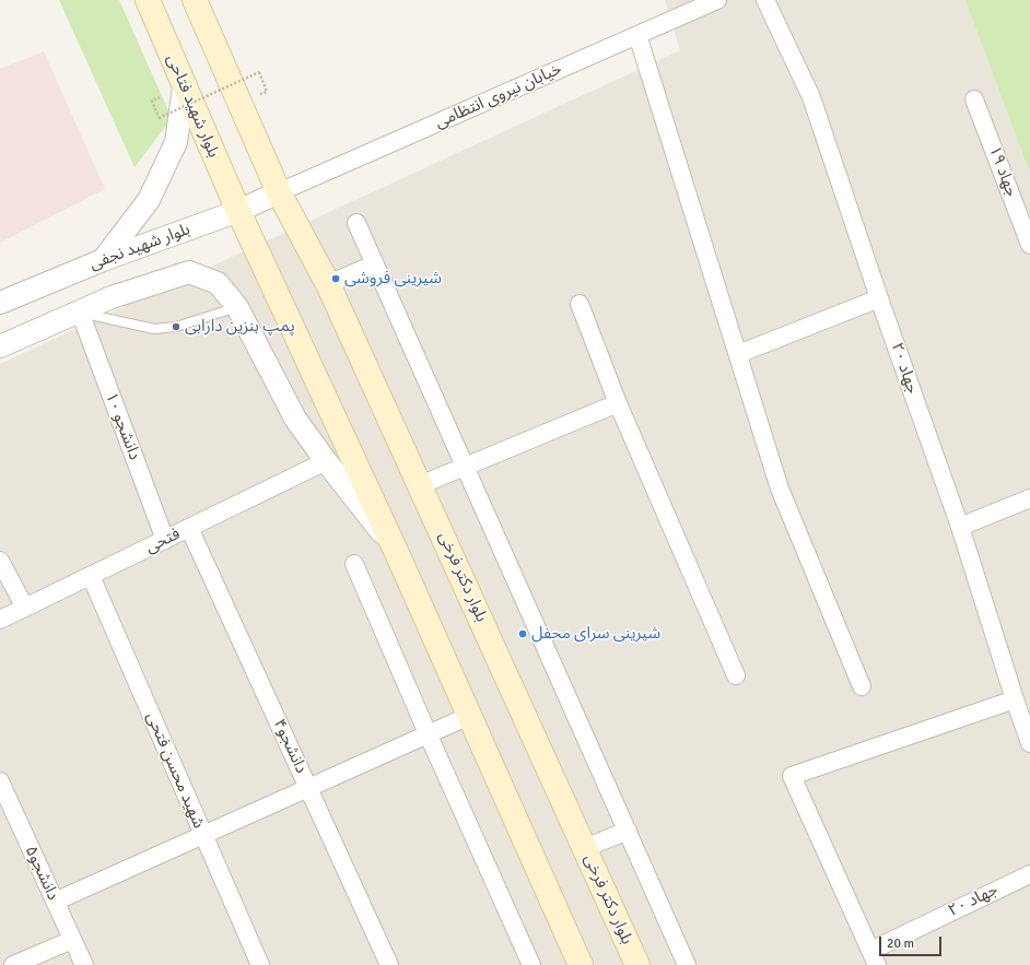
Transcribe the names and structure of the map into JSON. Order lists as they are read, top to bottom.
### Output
{
  "streets": {
    "main road": ["بلوار شهید فتاحی", "بلوار دکتر فرخی"],
    "street": [
      "خیابان نیروی انتظامی",
      "جهاد ۱۹",
      "بلوار شهید نجفی",
      "جهاد ۲۰",
      "دانشجو ۱۰",
      "فتحی",
      "دانشجو۴",
      "شهید محسن فتحی",
      "دانشجو۵"
    ]
  },
  "crossings": [
    ["خیابان نیروی انتظامی", "بلوار شهید نجفی"],
    ["خیابان نیروی انتظامی", "بلوار دکتر فرخی"],
    ["بلوار شهید فتاحی", "بلوار شهید نجفی"],
    ["بلوار شهید نجفی", "بلوار دکتر فرخی"],
    ["دانشجو ۱۰", "فتحی"],
    ["فتحی", "دانشجو۴"],
    ["فتحی", "شهید محسن فتحی"]
  ],
  "places": ["شیرینی فروشی", "پمپ بنزین دارابى", "شیرینی سرای محفل"],
  "scale_bar": "20 m"
}
